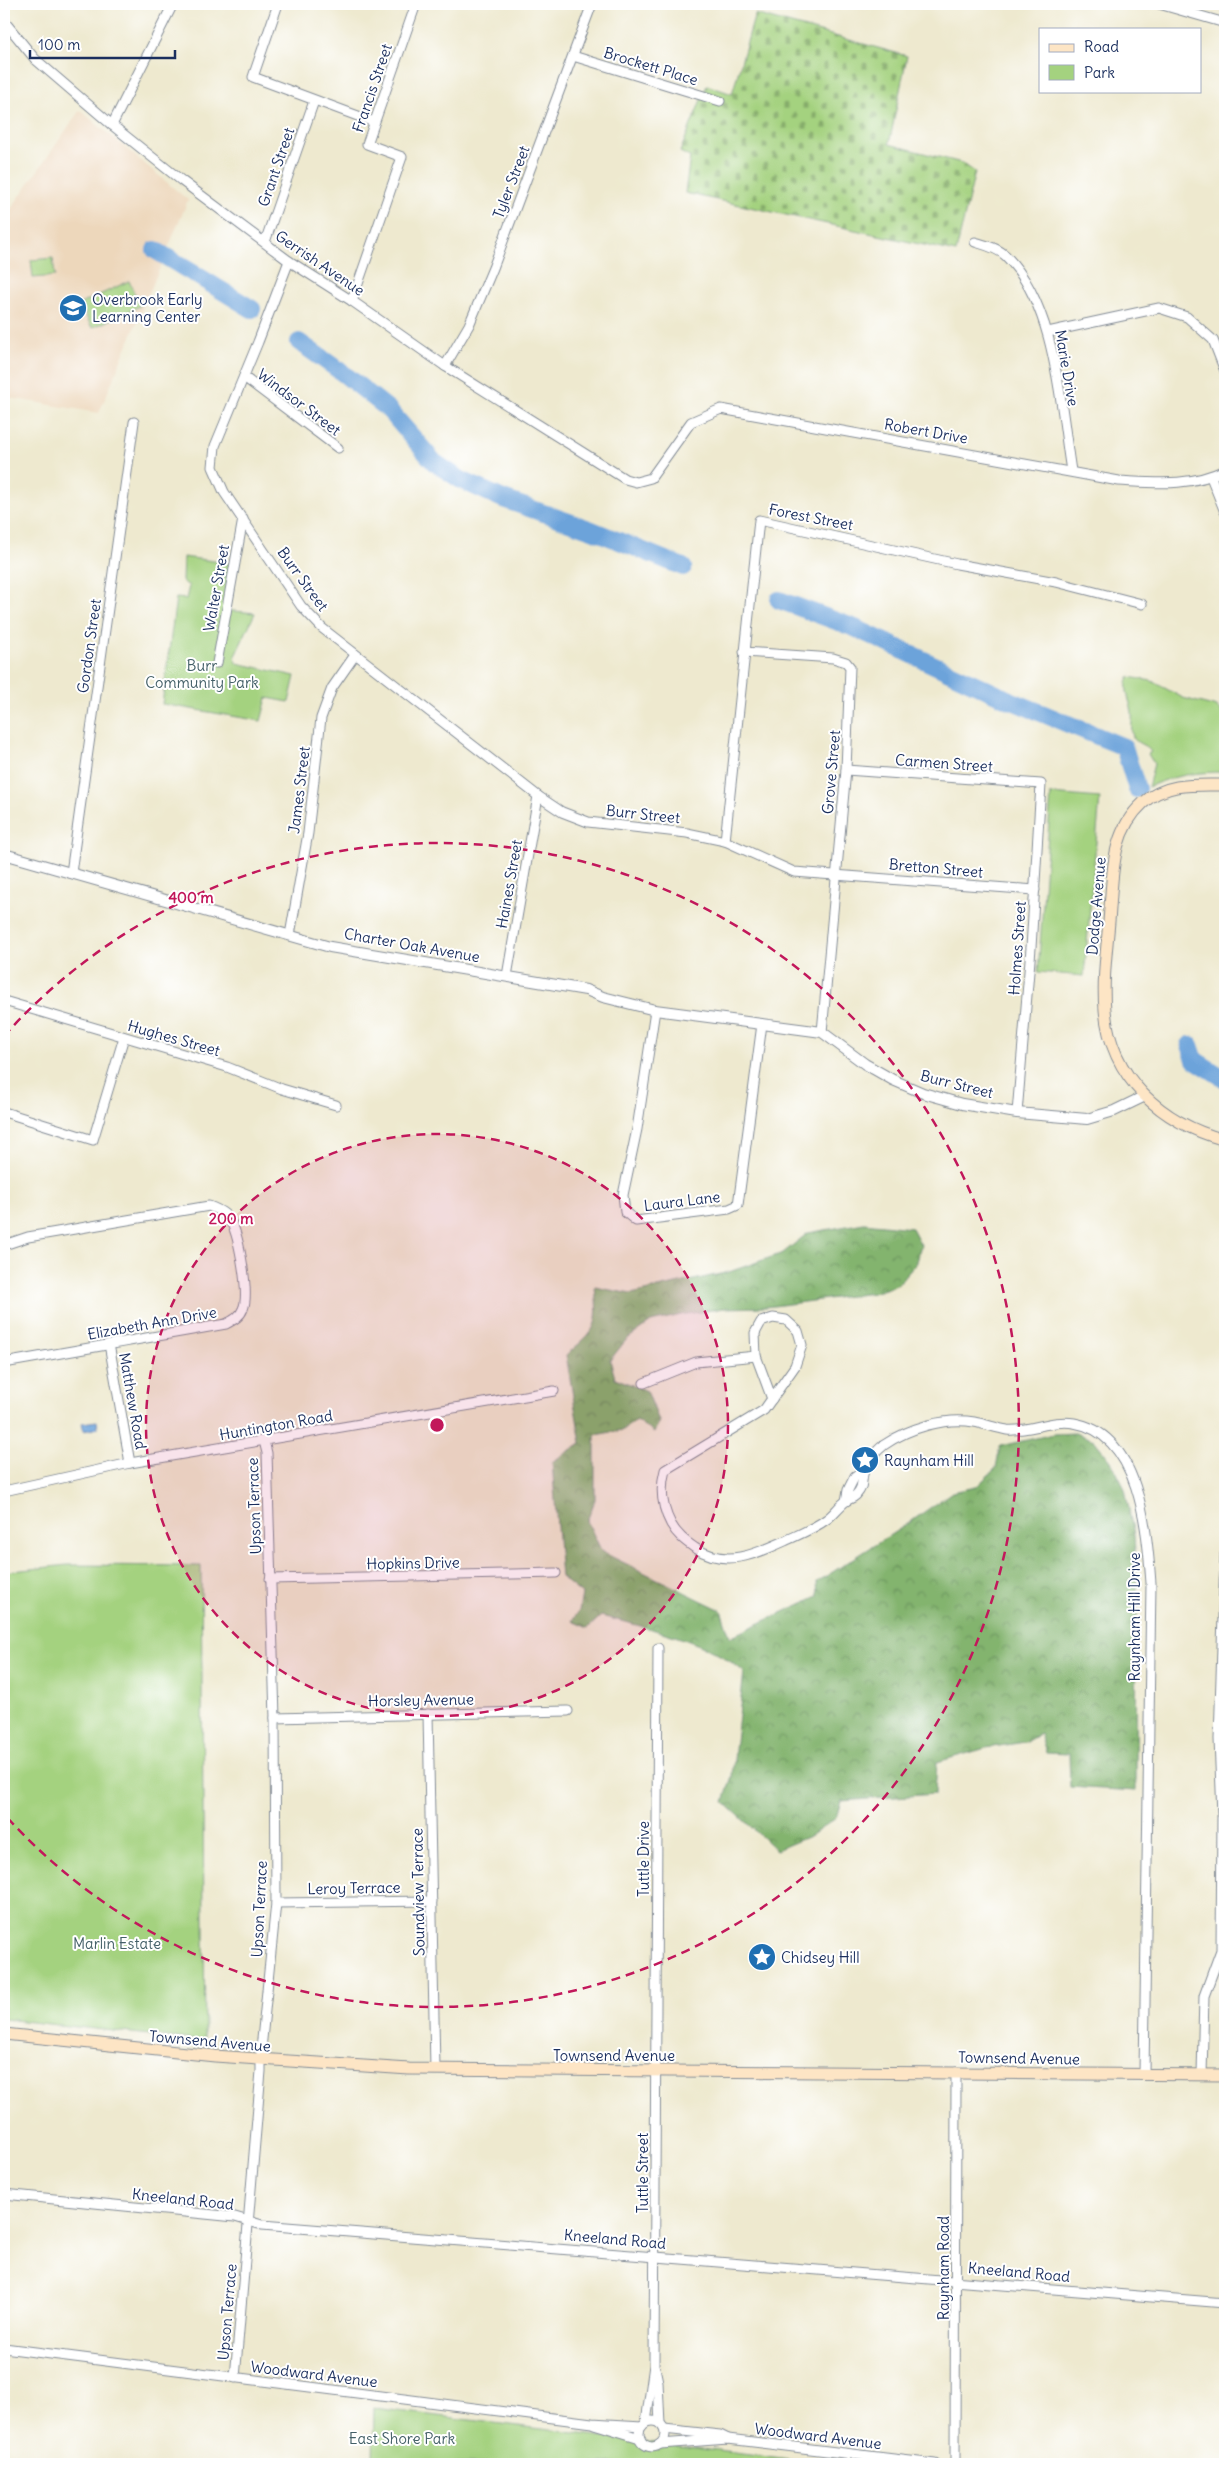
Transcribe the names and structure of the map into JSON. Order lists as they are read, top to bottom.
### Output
{
  "streets": {
    "main road": ["Dodge Avenue", "Townsend Avenue"],
    "street": [
      "Brockett Place",
      "Francis Street",
      "Grant Street",
      "Tyler Street",
      "Gerrish Avenue",
      "Marie Drive",
      "Windsor Street",
      "Robert Drive",
      "Forest Street",
      "Burr Street",
      "Walter Street",
      "Gordon Street",
      "Carmen Street",
      "Grove Street",
      "James Street",
      "Bretton Street",
      "Haines Street",
      "Charter Oak Avenue",
      "Holmes Street",
      "Hughes Street",
      "Laura Lane",
      "Elizabeth Ann Drive",
      "Matthew Road",
      "Huntington Road",
      "Upson Terrace",
      "Hopkins Drive",
      "Raynham Hill Drive",
      "Horsley Avenue",
      "Tuttle Drive",
      "Leroy Terrace",
      "Soundview Terrace",
      "Tuttle Street",
      "Kneeland Road",
      "Raynham Road",
      "Woodward Avenue"
    ]
  },
  "crossings": [
    ["Brockett Place", "Tyler Street"],
    ["Francis Street", "Gerrish Avenue"],
    ["Grant Street", "Gerrish Avenue"],
    ["Tyler Street", "Gerrish Avenue"],
    ["Gerrish Avenue", "Robert Drive"],
    ["Gerrish Avenue", "Burr Street"],
    ["Marie Drive", "Robert Drive"],
    ["Windsor Street", "Burr Street"],
    ["Forest Street", "Burr Street"],
    ["Forest Street", "Grove Street"],
    ["Burr Street", "Walter Street"],
    ["Burr Street", "Grove Street"],
    ["Burr Street", "James Street"],
    ["Burr Street", "Bretton Street"],
    ["Burr Street", "Haines Street"],
    ["Burr Street", "Dodge Avenue"],
    ["Burr Street", "Charter Oak Avenue"],
    ["Burr Street", "Holmes Street"],
    ["Gordon Street", "Charter Oak Avenue"],
    ["Carmen Street", "Grove Street"],
    ["Carmen Street", "Holmes Street"],
    ["Grove Street", "Bretton Street"],
    ["James Street", "Charter Oak Avenue"],
    ["Bretton Street", "Holmes Street"],
    ["Haines Street", "Charter Oak Avenue"],
    ["Charter Oak Avenue", "Laura Lane"],
    ["Elizabeth Ann Drive", "Matthew Road"],
    ["Matthew Road", "Huntington Road"],
    ["Huntington Road", "Upson Terrace"],
    ["Upson Terrace", "Hopkins Drive"],
    ["Upson Terrace", "Horsley Avenue"],
    ["Upson Terrace", "Leroy Terrace"],
    ["Upson Terrace", "Townsend Avenue"],
    ["Upson Terrace", "Kneeland Road"],
    ["Upson Terrace", "Woodward Avenue"],
    ["Raynham Hill Drive", "Townsend Avenue"],
    ["Horsley Avenue", "Soundview Terrace"],
    ["Tuttle Drive", "Townsend Avenue"],
    ["Tuttle Drive", "Tuttle Street"],
    ["Leroy Terrace", "Soundview Terrace"],
    ["Soundview Terrace", "Townsend Avenue"],
    ["Townsend Avenue", "Tuttle Street"],
    ["Townsend Avenue", "Raynham Road"],
    ["Tuttle Street", "Kneeland Road"],
    ["Tuttle Street", "Woodward Avenue"],
    ["Kneeland Road", "Raynham Road"]
  ],
  "parks": ["Burr Community Park", "Marlin Estate", "East Shore Park"],
  "places": {
    "school or university": ["Overbrook Early Learning Center"],
    "place": ["Raynham Hill", "Chidsey Hill"]
  },
  "legend": ["Road", "Park"],
  "scale_bar": "100 m",
  "rings": ["400 m", "200 m"]
}
